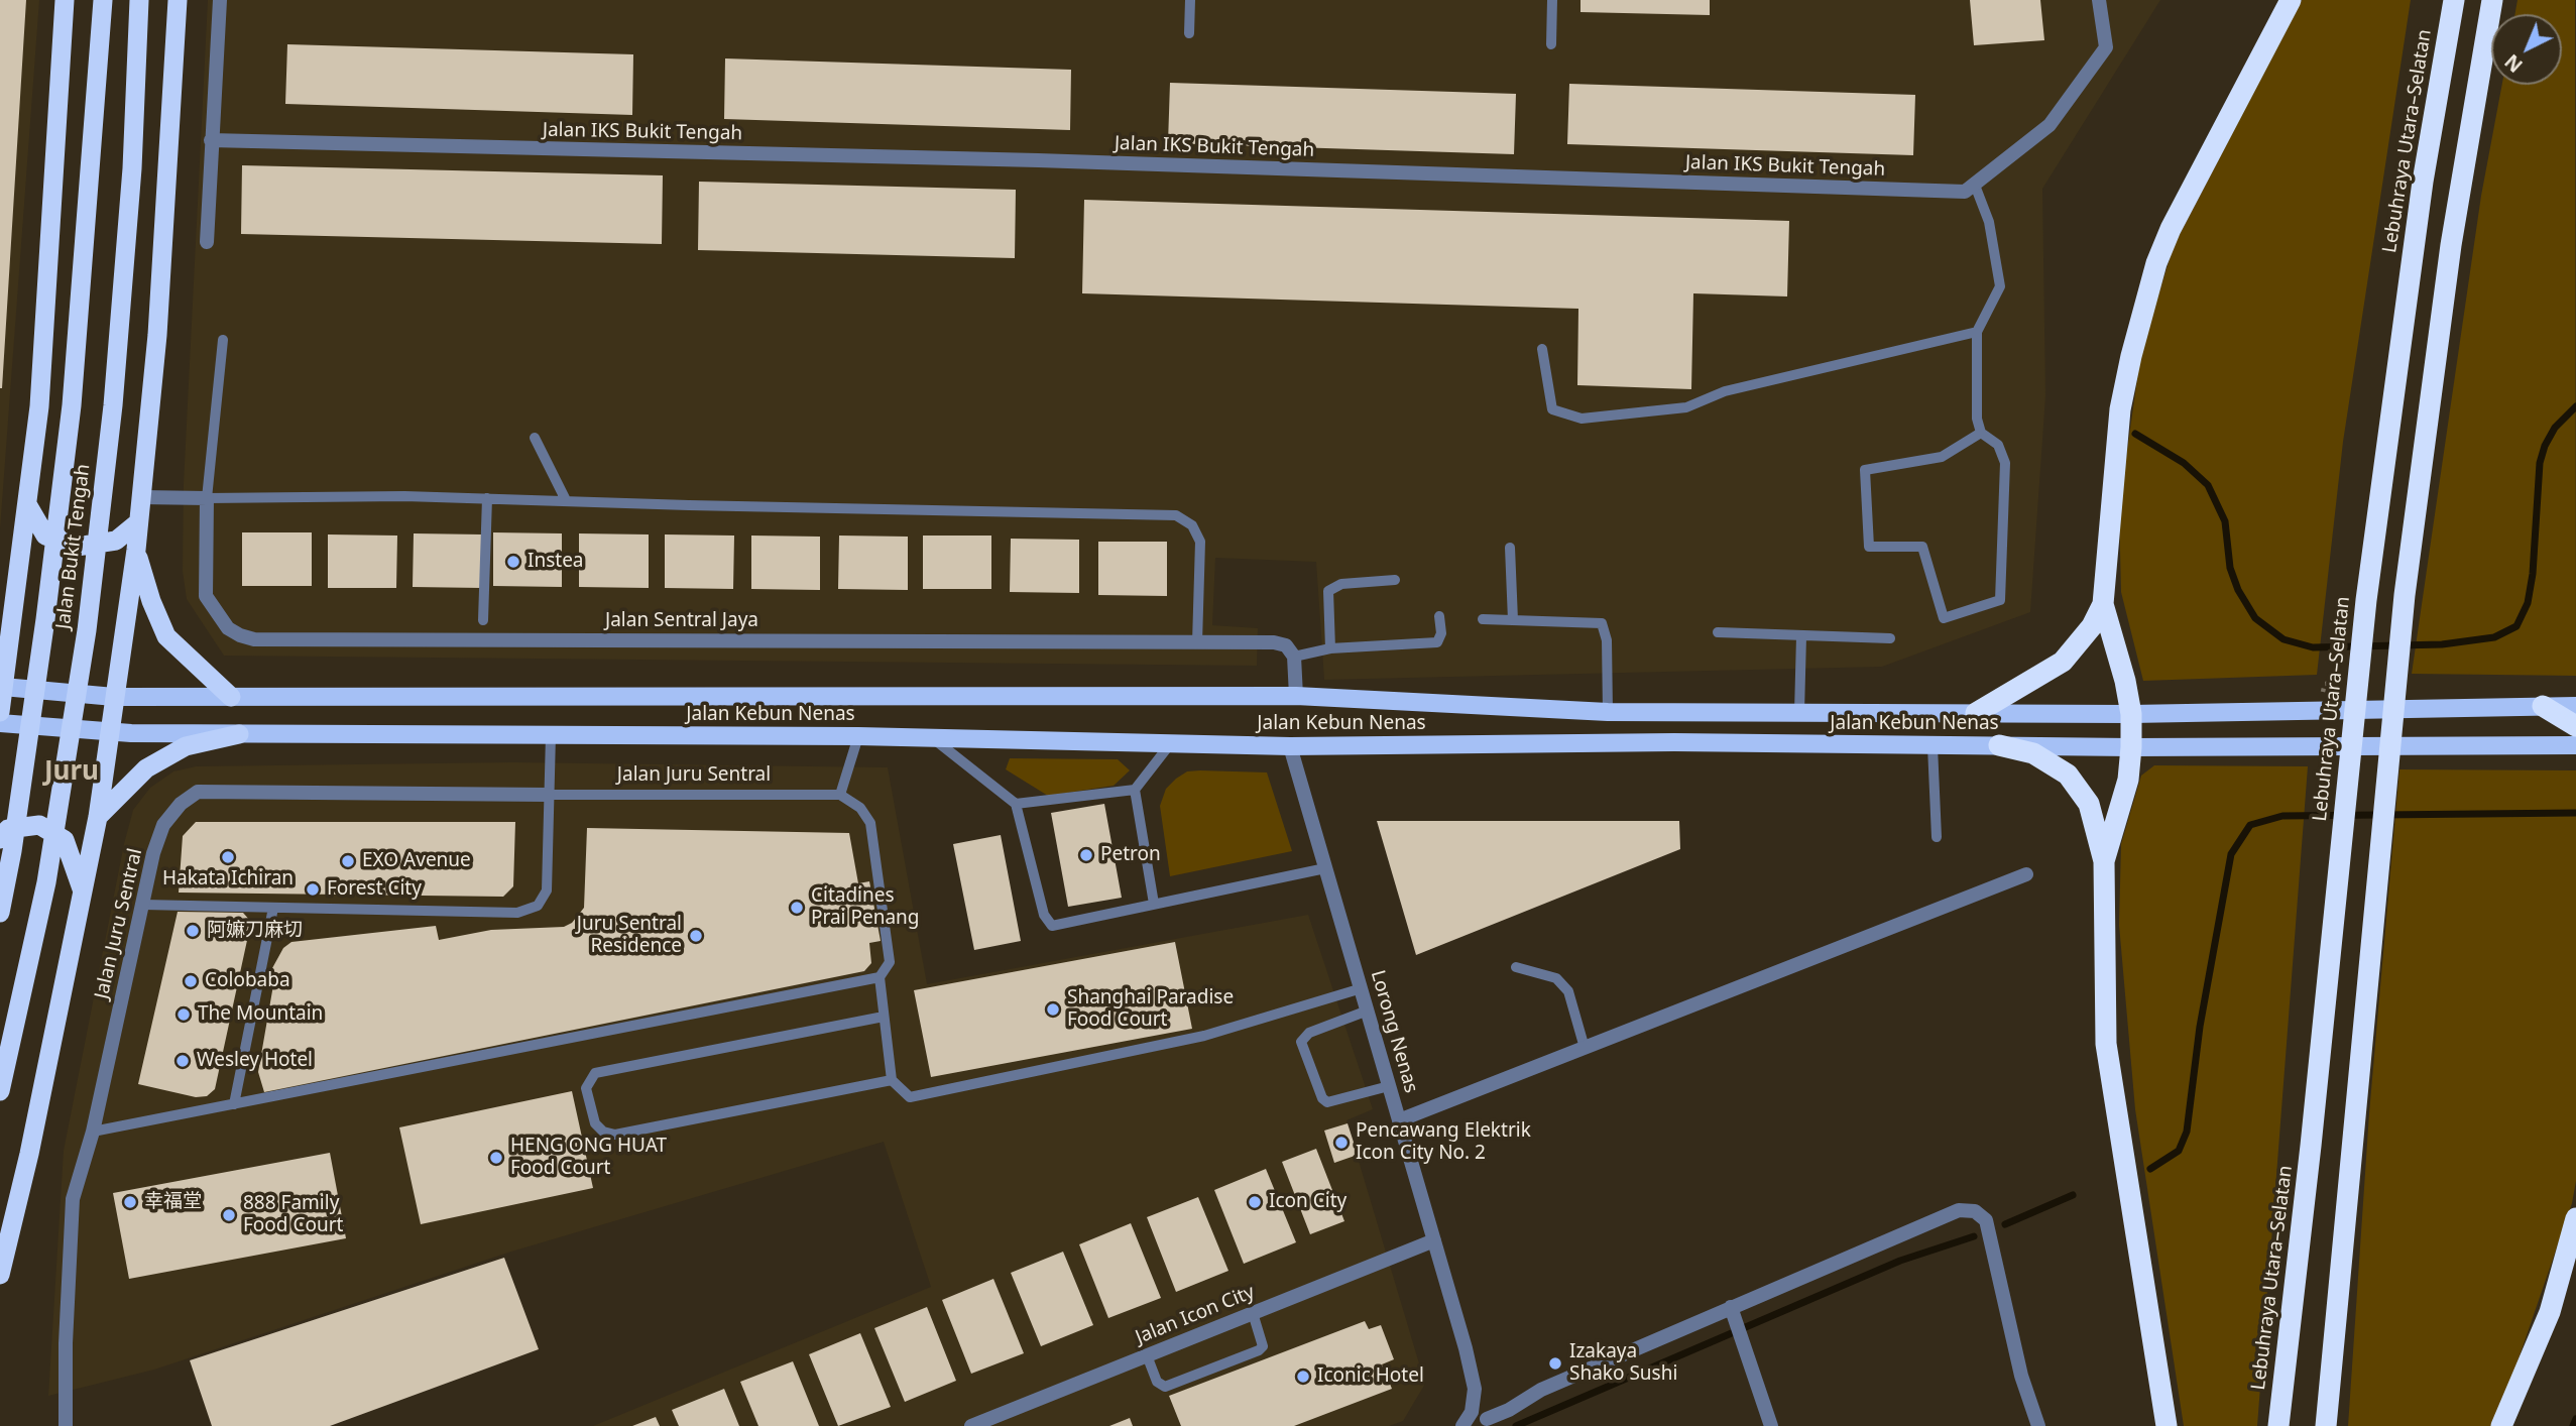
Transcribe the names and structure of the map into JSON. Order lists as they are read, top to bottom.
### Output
{
  "streets": {
    "highway": ["Lebuhraya Utara–Selatan", "Jalan Bukit Tengah"],
    "main road": ["Jalan Kebun Nenas"],
    "street": [
      "Jalan IKS Bukit Tengah",
      "Jalan Sentral Jaya",
      "Jalan Juru Sentral",
      "Lorong Nenas",
      "Jalan Icon City"
    ]
  },
  "crossings": [
    ["Jalan Kebun Nenas", "Lorong Nenas"],
    ["Lorong Nenas", "Jalan Icon City"]
  ],
  "districts": ["Juru"],
  "places": [
    "Instea",
    "Petron",
    "Hakata Ichiran",
    "EXO Avenue",
    "Forest City",
    "Citadines Prai Penang",
    "阿嫲刀麻切",
    "Juru Sentral Residence",
    "Colobaba",
    "Shanghai Paradise Food Court",
    "The Mountain",
    "Wesley Hotel",
    "Pencawang Elektrik Icon City No. 2",
    "HENG ONG HUAT Food Court",
    "幸福堂",
    "Icon City",
    "888 Family Food Court",
    "Izakaya Shako Sushi",
    "Iconic Hotel"
  ],
  "north": "bottom left"
}
